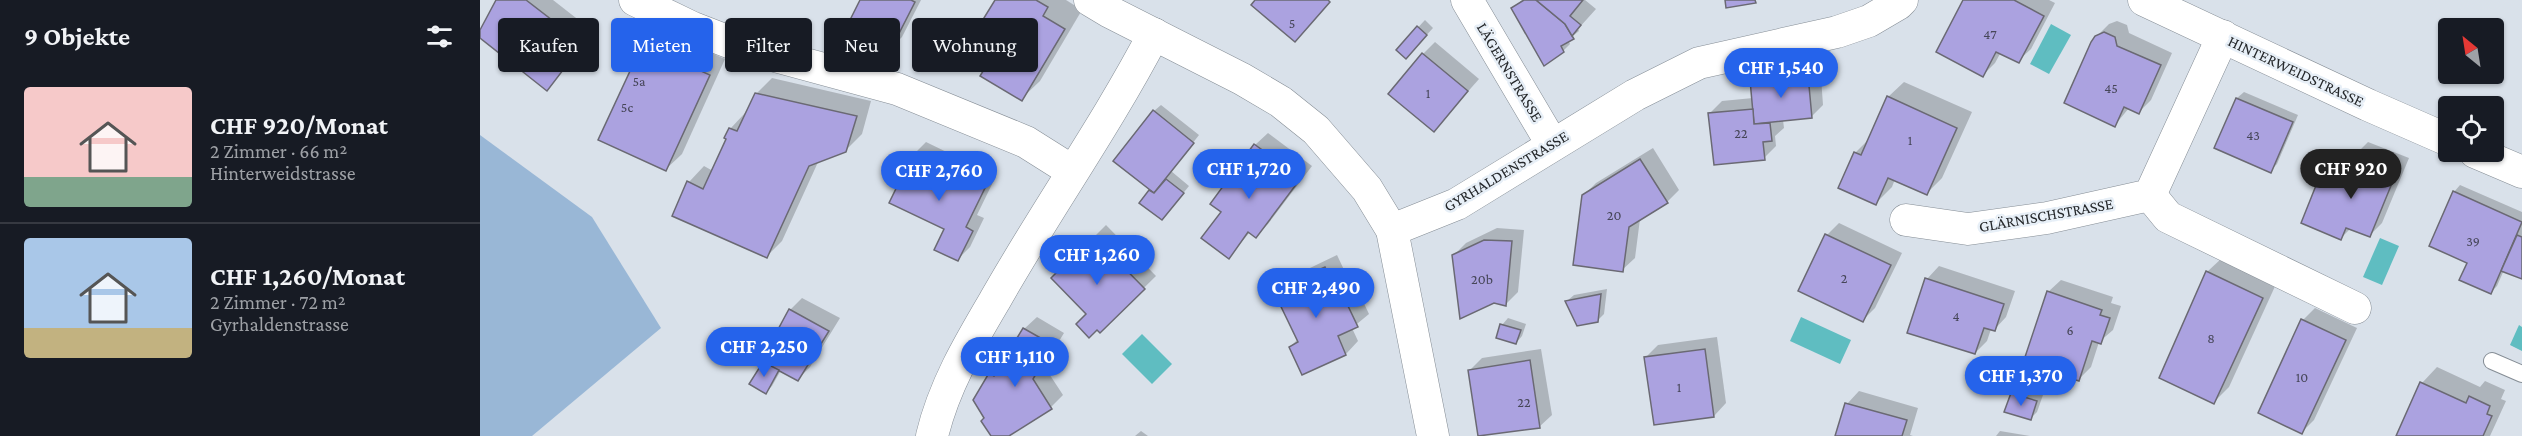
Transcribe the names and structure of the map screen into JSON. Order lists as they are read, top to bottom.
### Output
{
  "streets": {
    "street": [
      "HINTERWEIDSTRASSE",
      "LÄGERNSTRASSE",
      "GYRHALDENSTRASSE",
      "GLÄRNISCHSTRASSE"
    ]
  },
  "crossings": [
    ["LÄGERNSTRASSE", "GYRHALDENSTRASSE"]
  ],
  "house_numbers": [
    "5",
    "47",
    "5a",
    "45",
    "1",
    "5c",
    "22",
    "43",
    "1",
    "20",
    "39",
    "2",
    "20b",
    "4",
    "6",
    "8",
    "10",
    "1",
    "22"
  ],
  "north": "top left",
  "page": {
    "heading": "9 Objekte",
    "chip": [
      "Kaufen",
      "Mieten",
      "Filter",
      "Neu",
      "Wohnung"
    ],
    "price": [
      "CHF 1,540",
      "CHF 1,720",
      "CHF 920",
      "CHF 2,760",
      "CHF 1,260",
      "CHF 2,490",
      "CHF 2,250",
      "CHF 1,110",
      "CHF 1,370"
    ],
    "list": [
      {
        "name": "CHF 920/Monat",
        "note": "2 Zimmer · 66 m² · Hinterweidstrasse"
      },
      {
        "name": "CHF 1,260/Monat",
        "note": "2 Zimmer · 72 m² · Gyrhaldenstrasse"
      }
    ]
  }
}
